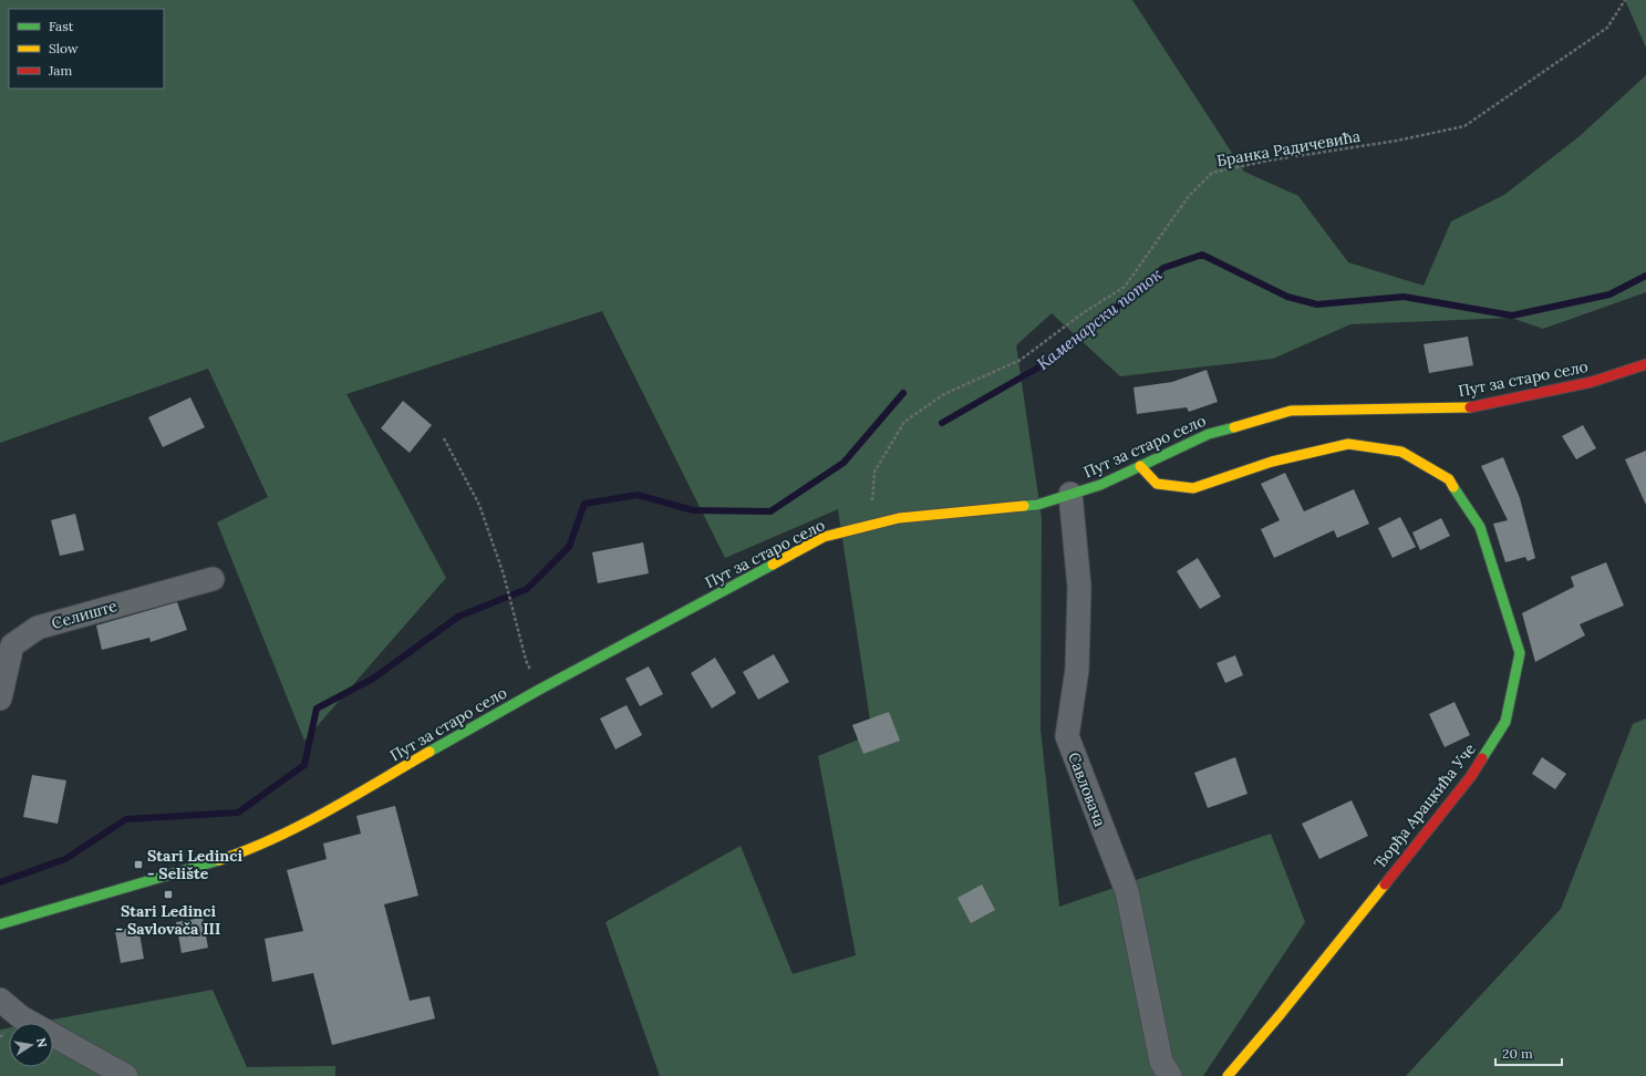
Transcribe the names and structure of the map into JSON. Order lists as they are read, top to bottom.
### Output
{
  "streets": {
    "street": [
      "Пут за старо село",
      "Селиште",
      "Савловача",
      "Ђорђа Арацкића Уче"
    ],
    "path": ["Бранка Радичевића"]
  },
  "crossings": [
    ["Бранка Радичевића", "Пут за старо село"],
    ["Пут за старо село", "Савловача"],
    ["Пут за старо село", "Ђорђа Арацкића Уче"]
  ],
  "water": ["Каменарски поток"],
  "places": {
    "transit": ["Stari Ledinci - Selište", "Stari Ledinci - Savlovača III"]
  },
  "legend": ["Fast", "Slow", "Jam"],
  "scale_bar": "20 m",
  "north": "right"
}
